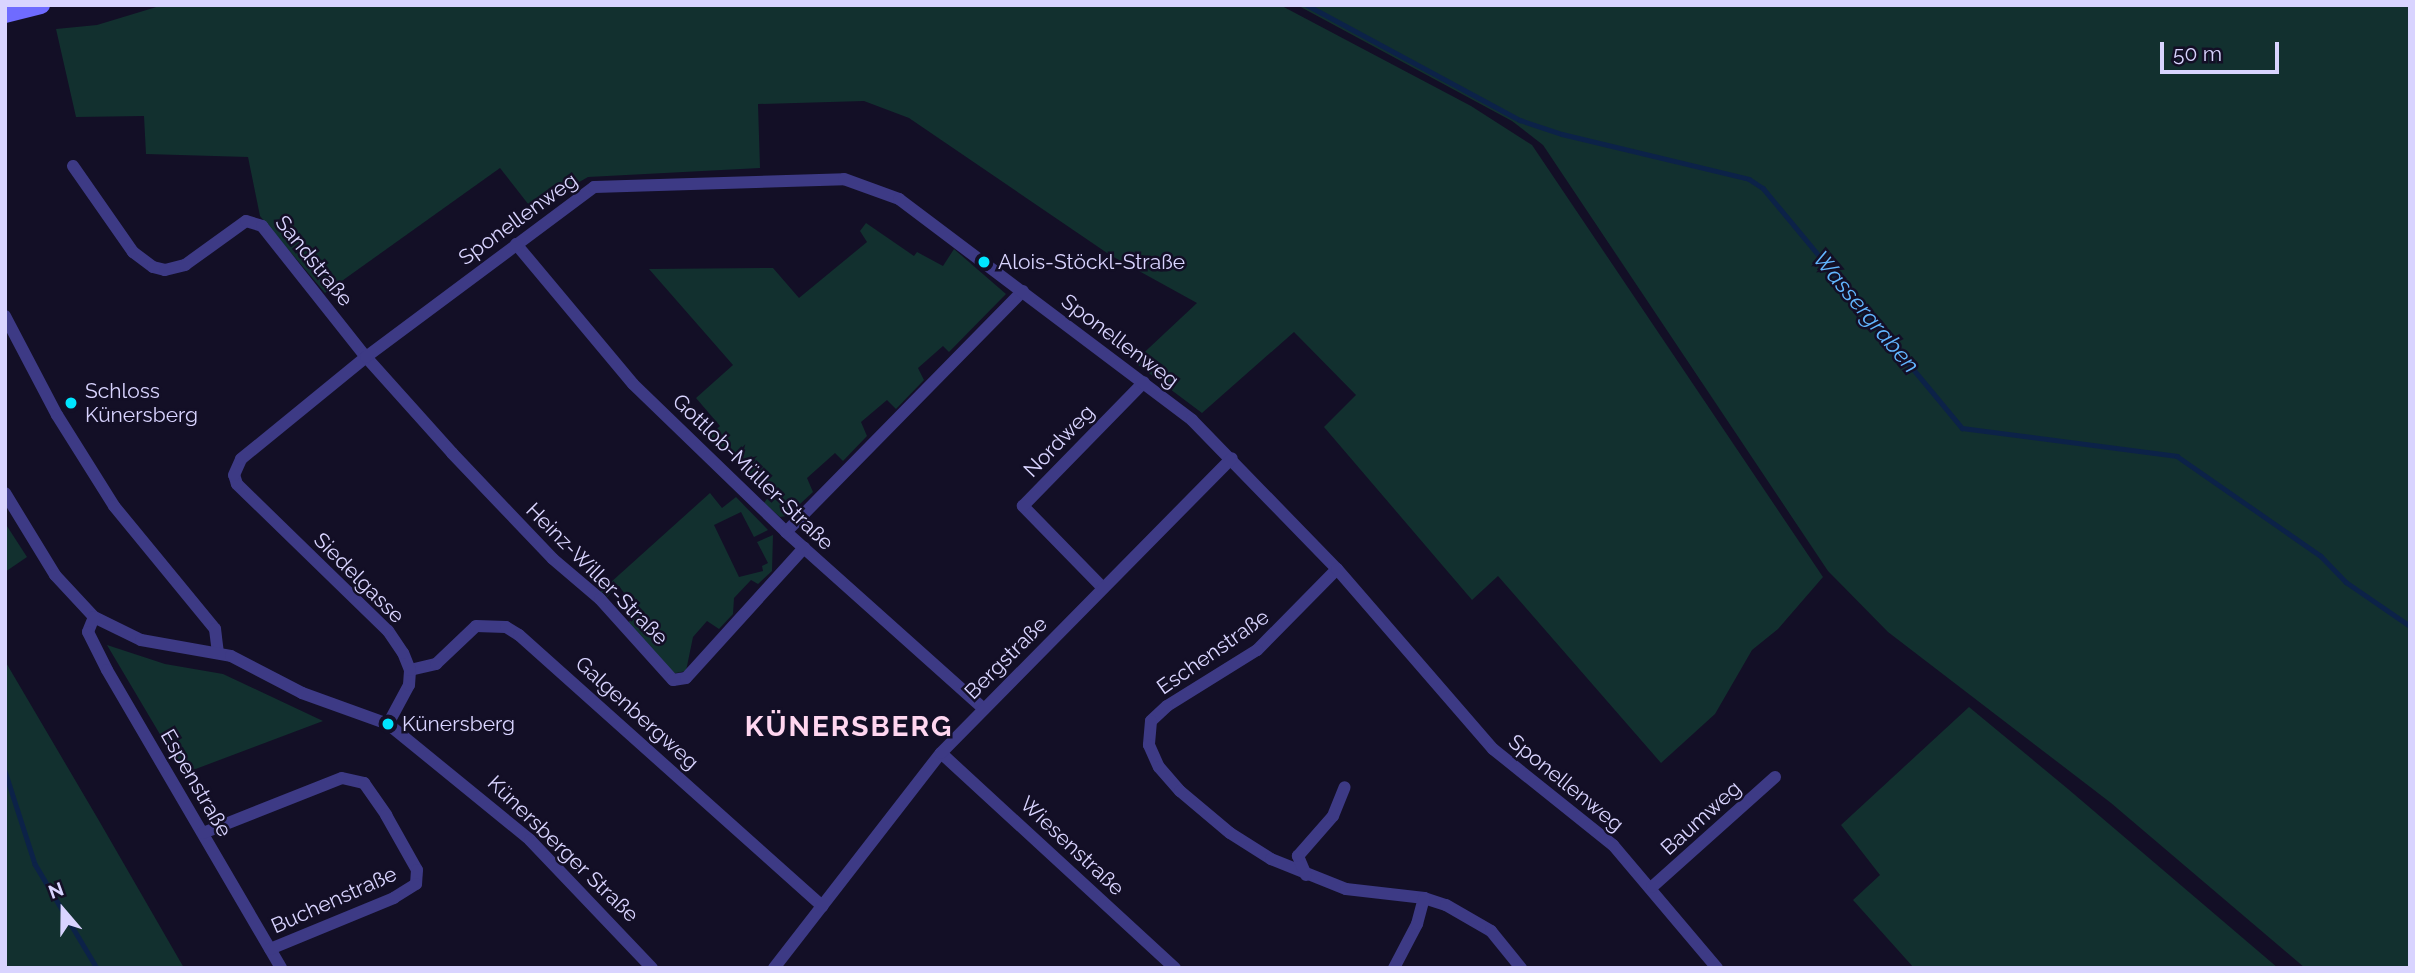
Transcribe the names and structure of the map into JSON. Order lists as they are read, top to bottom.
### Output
{
  "streets": {
    "street": [
      "Sponellenweg",
      "Sandstraße",
      "Nordweg",
      "Gottlob-Müller-Straße",
      "Heinz-Willer-Straße",
      "Siedelgasse",
      "Eschenstraße",
      "Bergstraße",
      "Galgenbergweg",
      "Espenstraße",
      "Baumweg",
      "Wiesenstraße",
      "Künersberger Straße",
      "Buchenstraße"
    ]
  },
  "crossings": [
    ["Sponellenweg", "Sandstraße"],
    ["Sponellenweg", "Nordweg"],
    ["Sponellenweg", "Gottlob-Müller-Straße"],
    ["Sponellenweg", "Heinz-Willer-Straße"],
    ["Sponellenweg", "Siedelgasse"],
    ["Sponellenweg", "Eschenstraße"],
    ["Sponellenweg", "Bergstraße"],
    ["Sponellenweg", "Baumweg"],
    ["Sandstraße", "Heinz-Willer-Straße"],
    ["Nordweg", "Bergstraße"],
    ["Gottlob-Müller-Straße", "Heinz-Willer-Straße"],
    ["Gottlob-Müller-Straße", "Bergstraße"],
    ["Siedelgasse", "Galgenbergweg"],
    ["Bergstraße", "Galgenbergweg"],
    ["Bergstraße", "Wiesenstraße"],
    ["Espenstraße", "Künersberger Straße"],
    ["Espenstraße", "Buchenstraße"]
  ],
  "districts": ["KÜNERSBERG"],
  "water": ["Wassergraben"],
  "places": ["Alois-Stöckl-Straße", "Schloss Künersberg", "Künersberg"],
  "scale_bar": "50 m",
  "north": "top"
}
